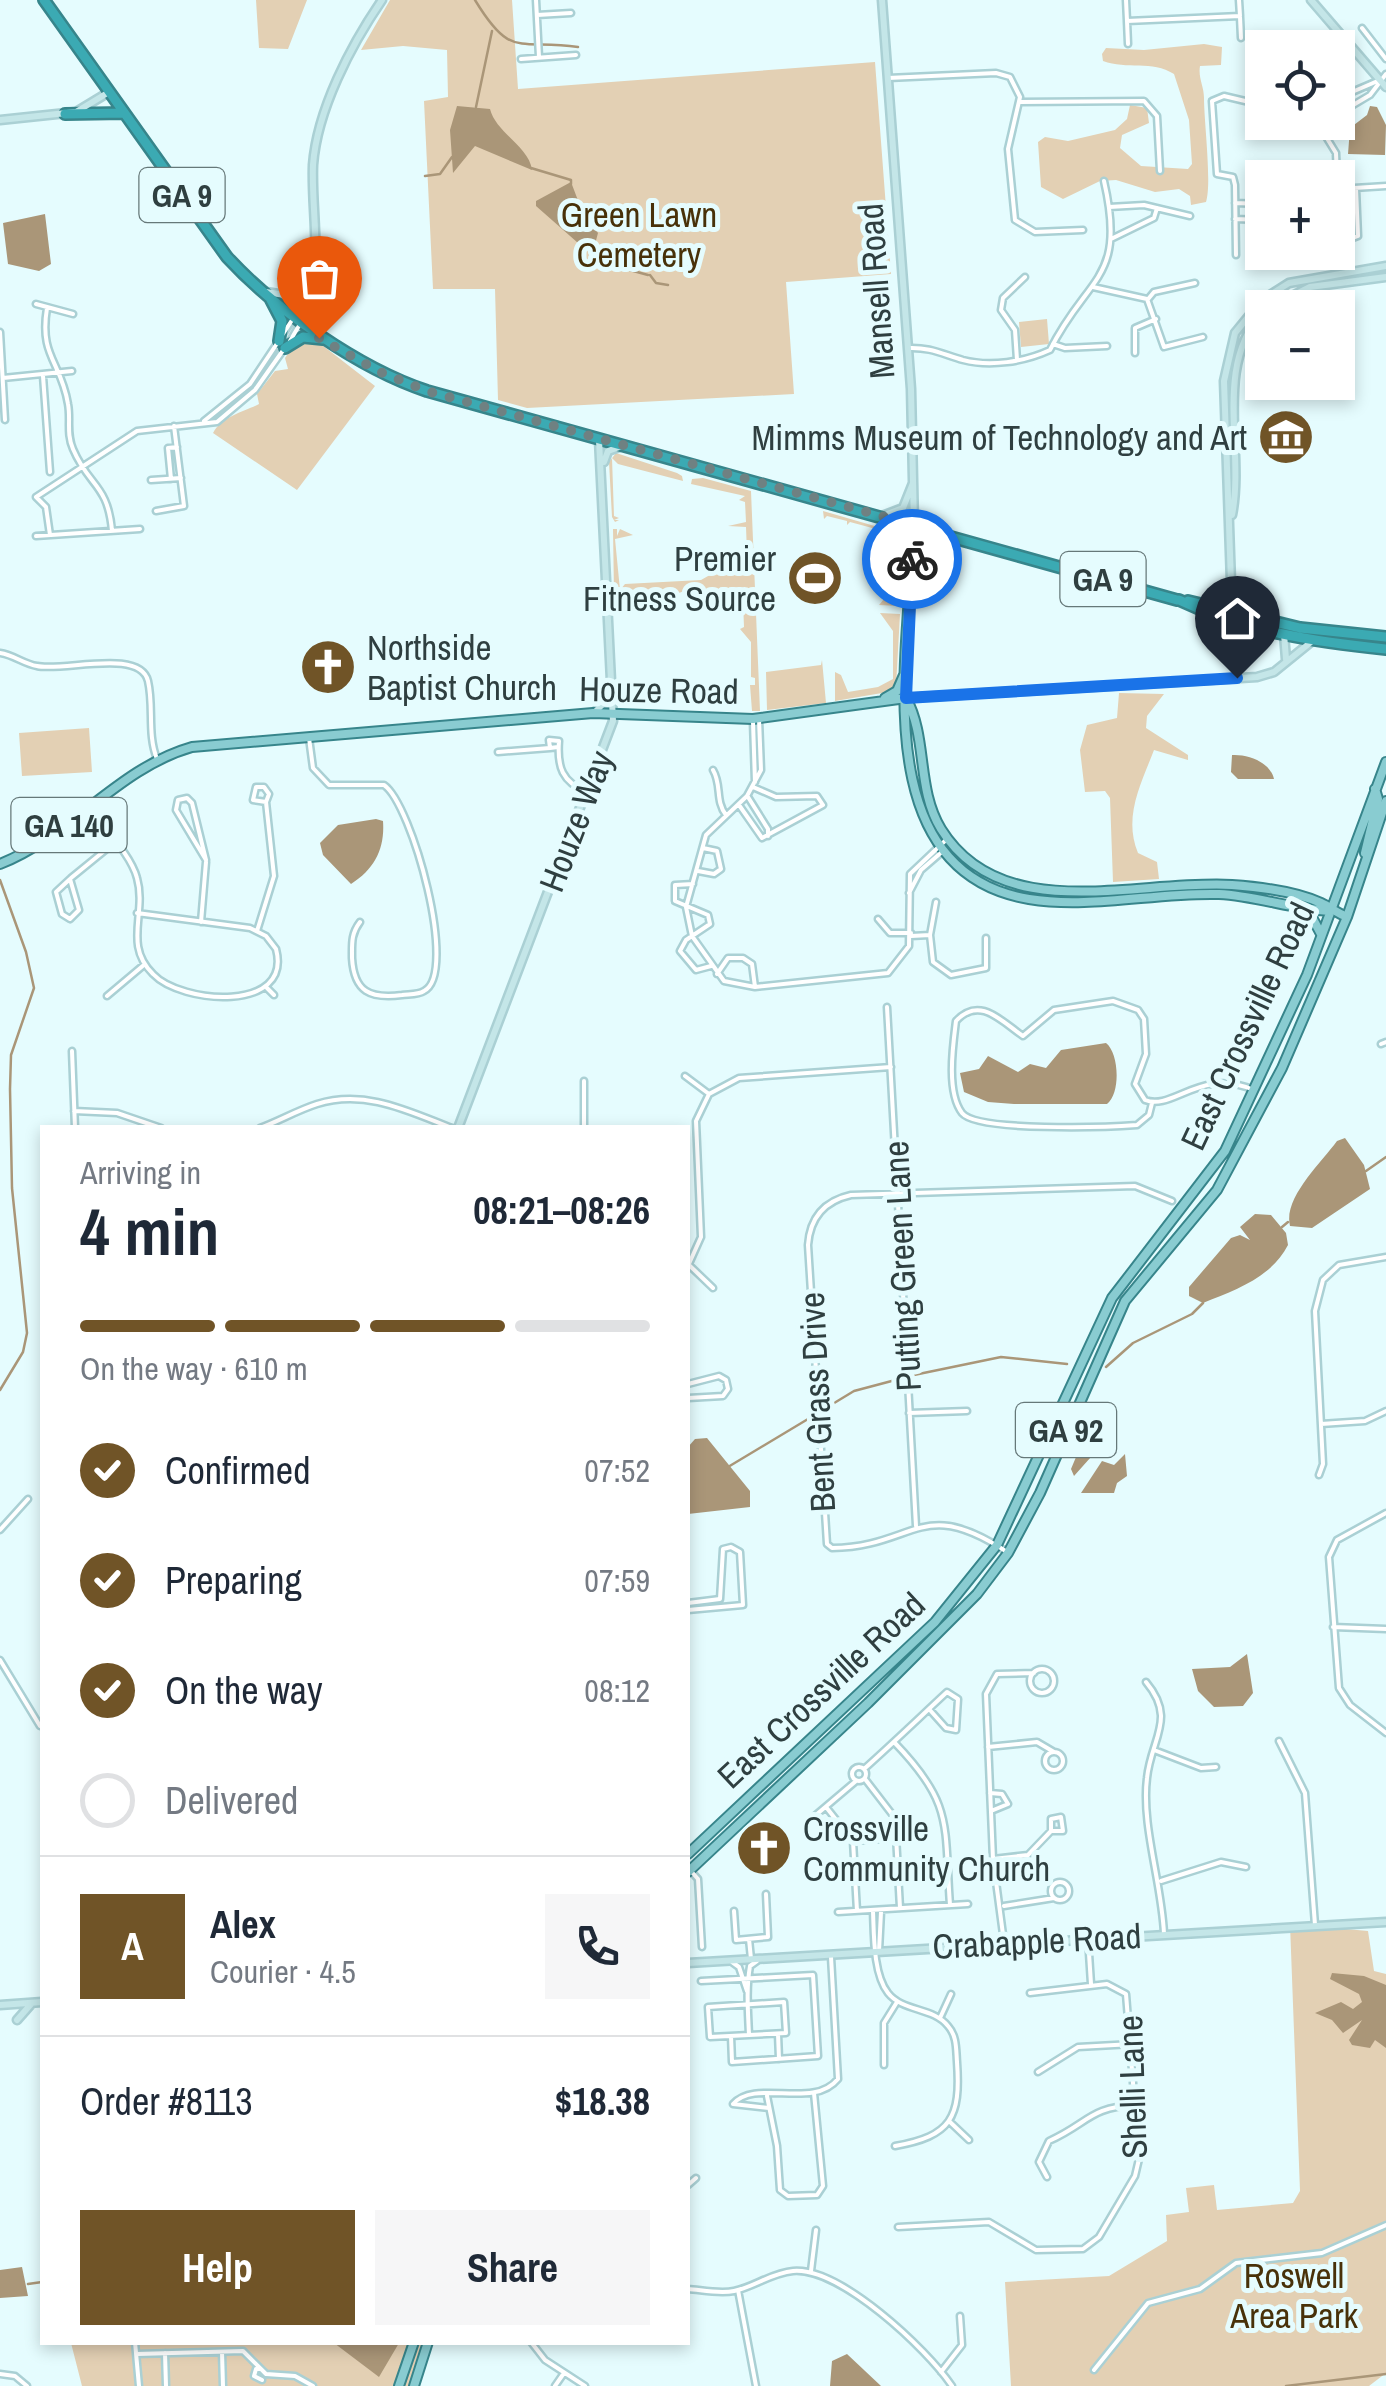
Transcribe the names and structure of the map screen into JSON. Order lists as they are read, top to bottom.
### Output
{
  "streets": {
    "highway": ["GA 9"],
    "main road": [
      "Mansell Road",
      "Houze Road",
      "GA 140",
      "East Crossville Road",
      "GA 92"
    ],
    "street": [
      "Houze Way",
      "Putting Green Lane",
      "Bent Grass Drive",
      "Crabapple Road",
      "Shelli Lane"
    ]
  },
  "crossings": [
    ["GA 9", "Mansell Road"],
    ["GA 9", "Houze Road"],
    ["GA 9", "Houze Way"],
    ["Mansell Road", "Houze Road"],
    ["Mansell Road", "East Crossville Road"],
    ["Houze Road", "Houze Way"],
    ["East Crossville Road", "Bent Grass Drive"],
    ["Putting Green Lane", "Bent Grass Drive"]
  ],
  "parks": ["Green Lawn Cemetery", "Roswell Area Park"],
  "places": {
    "museum": ["Mimms Museum of Technology and Art"],
    "sports": ["Premier Fitness Source"],
    "church": ["Northside Baptist Church", "Crossville Community Church"]
  },
  "page": {
    "map_buttons": ["+", "−"],
    "heading": ["4 min", "Arriving in", "08:21–08:26"],
    "panel": [
      "Alex",
      "Courier · 4.5",
      "Order #8113",
      "$18.38"
    ],
    "bar": "On the way · 610 m",
    "list": [
      ["Confirmed", "07:52"],
      ["Preparing", "07:59"],
      ["On the way", "08:12"],
      "Delivered"
    ],
    "round": "A",
    "buttons": ["Help", "Share"]
  }
}
